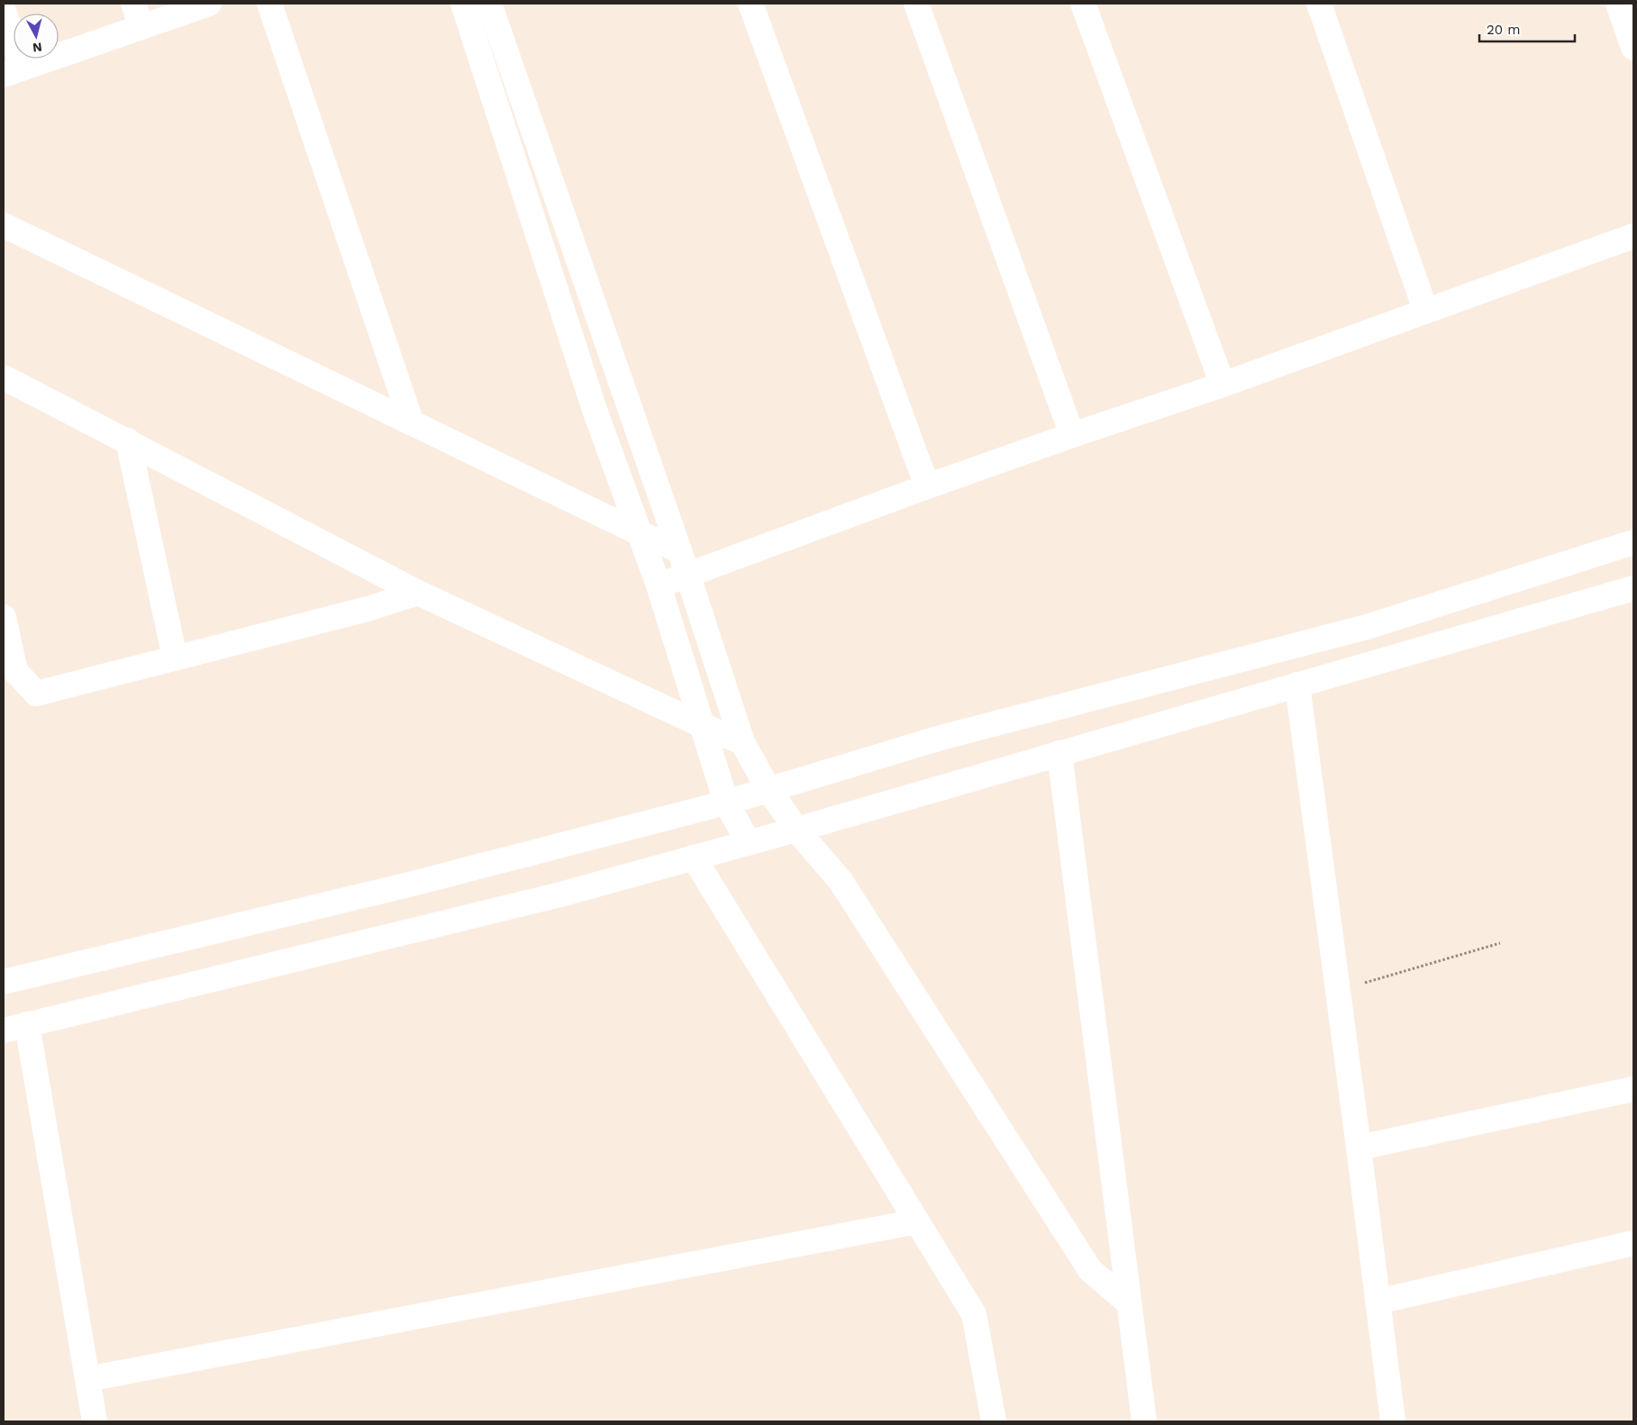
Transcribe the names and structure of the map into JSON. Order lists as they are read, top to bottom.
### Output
{
  "scale_bar": "20 m",
  "north": "bottom"
}
